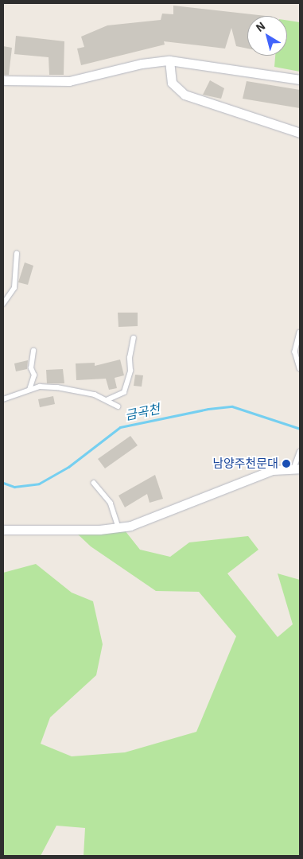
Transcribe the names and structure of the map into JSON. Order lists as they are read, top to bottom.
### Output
{
  "water": ["금곡천"],
  "places": ["남양주천문대"],
  "north": "top left"
}
